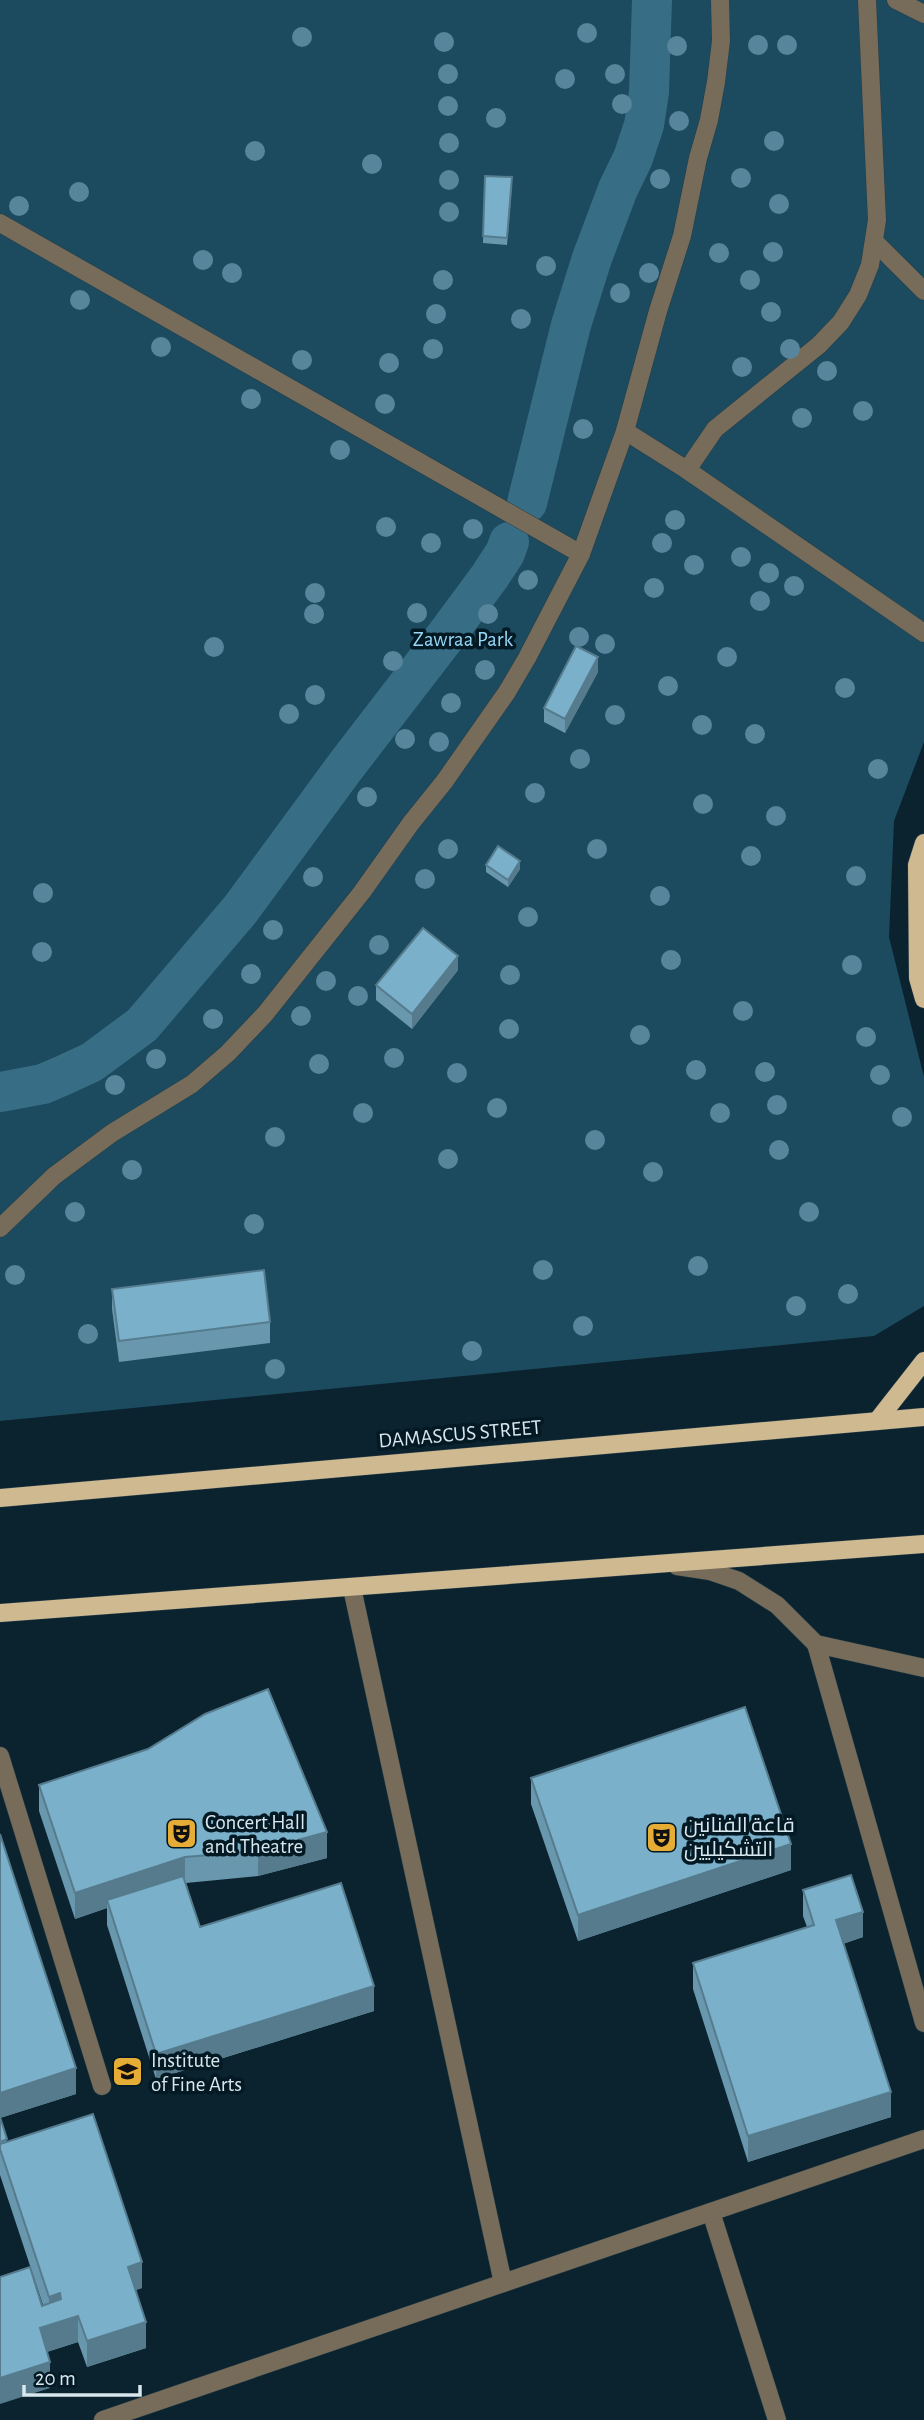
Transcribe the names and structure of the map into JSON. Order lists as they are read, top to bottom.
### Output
{
  "streets": {
    "main road": ["DAMASCUS STREET"]
  },
  "parks": ["Zawraa Park"],
  "places": {
    "theatre": ["Concert Hall and Theatre", "قاعة الفنانين التشكيليين"],
    "school or university": ["Institute of Fine Arts"]
  },
  "scale_bar": "20 m"
}
